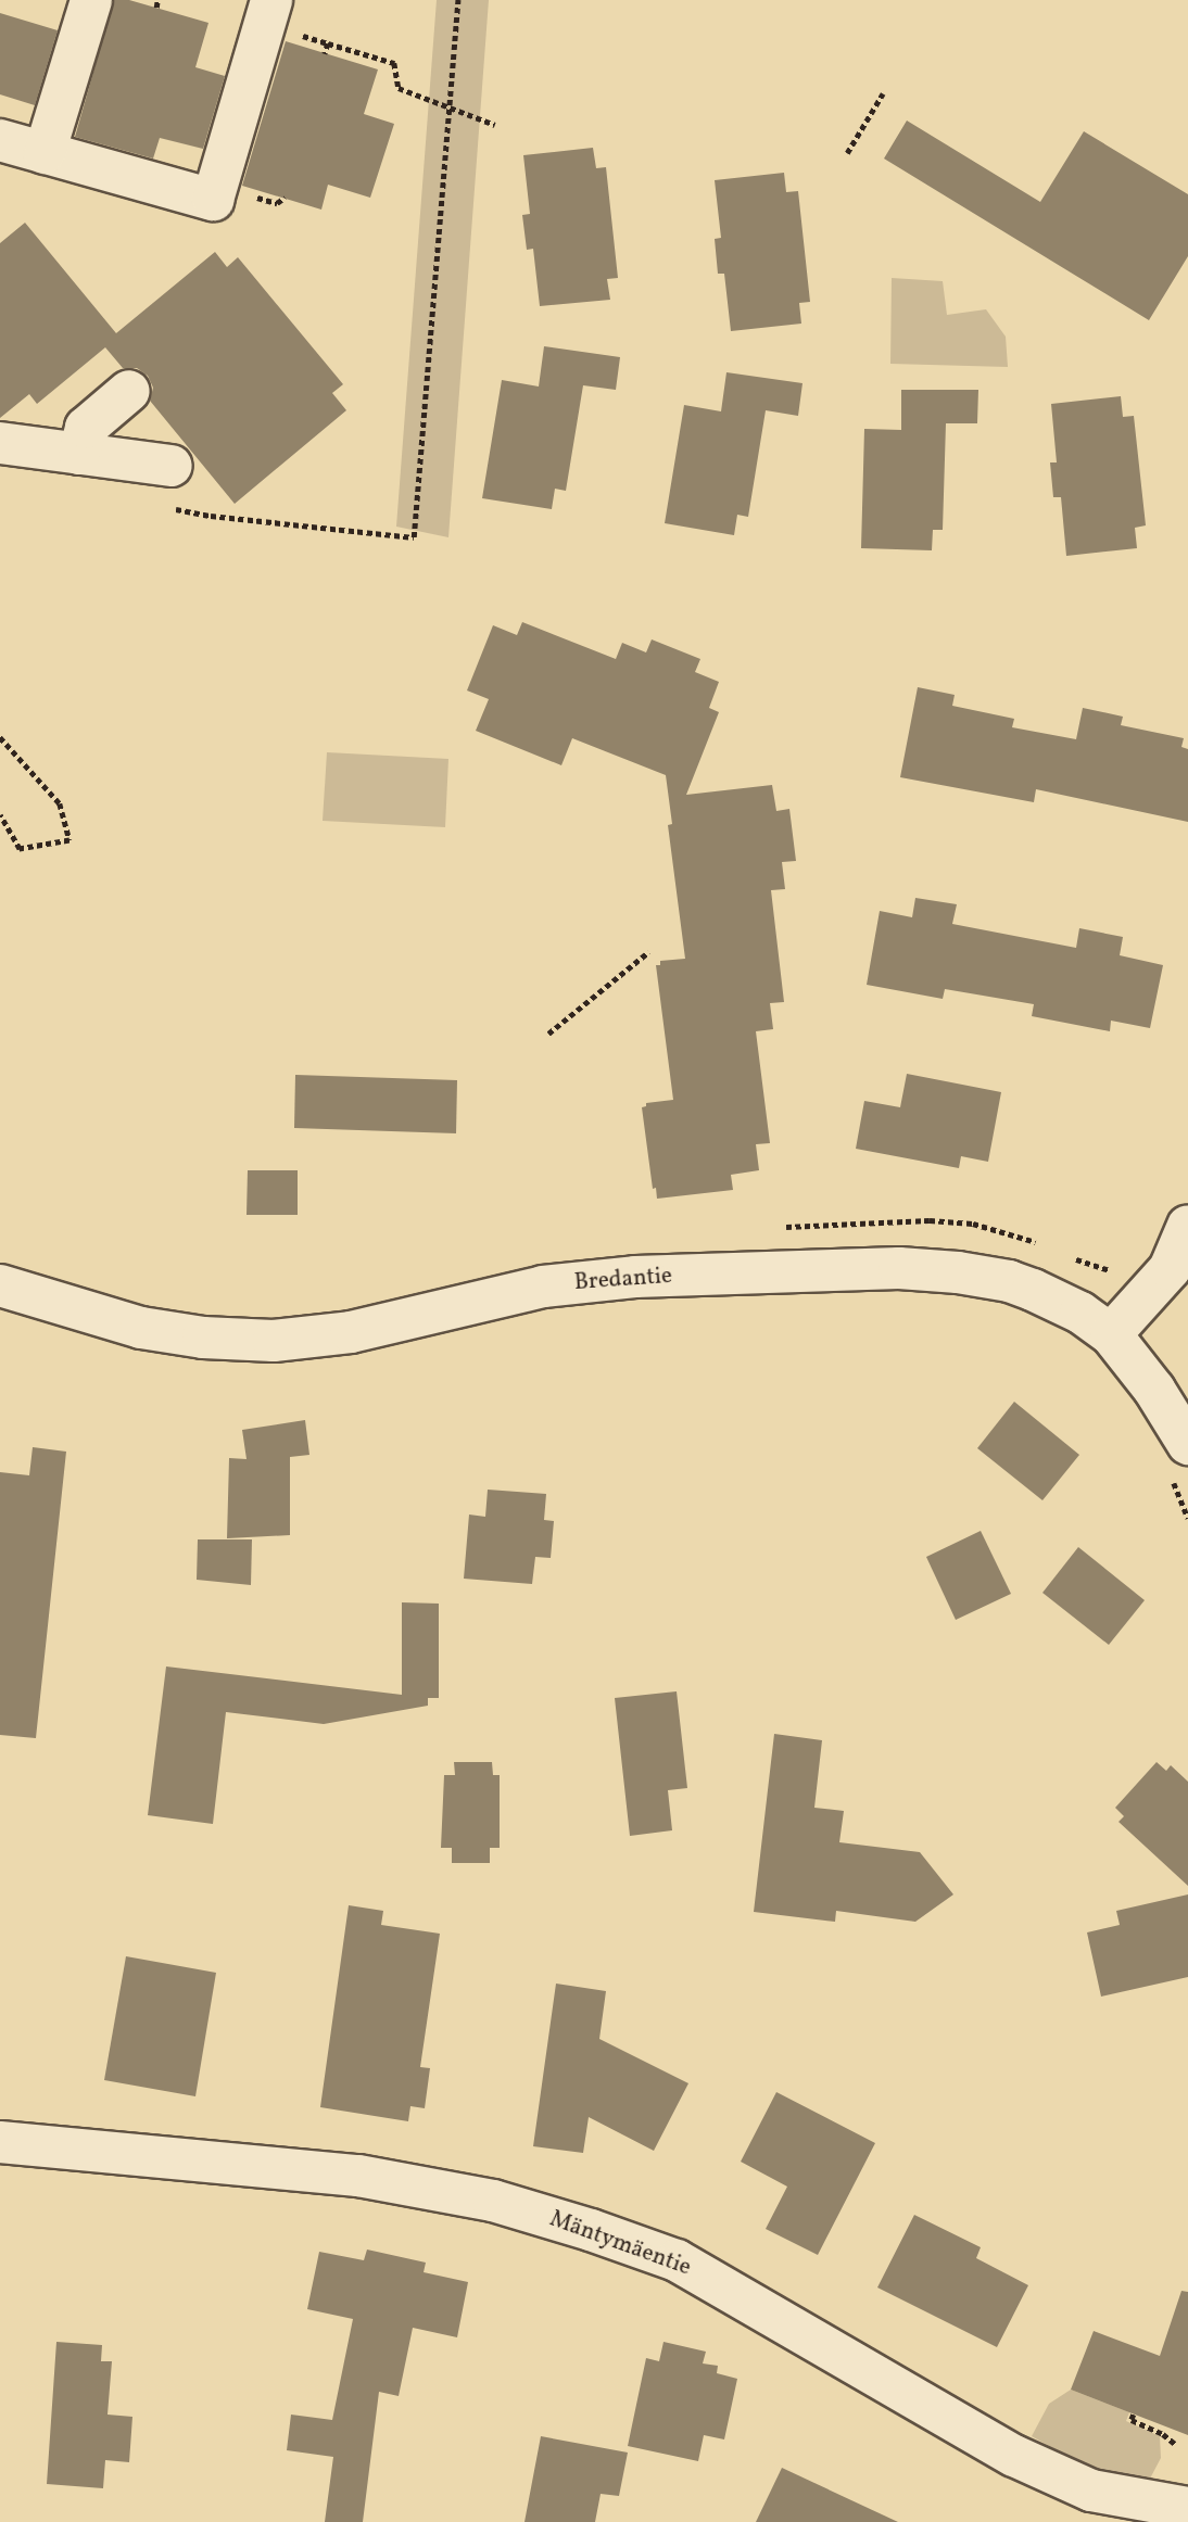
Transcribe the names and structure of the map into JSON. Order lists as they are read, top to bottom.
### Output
{
  "streets": {
    "street": ["Bredantie", "Mäntymäentie"]
  }
}
